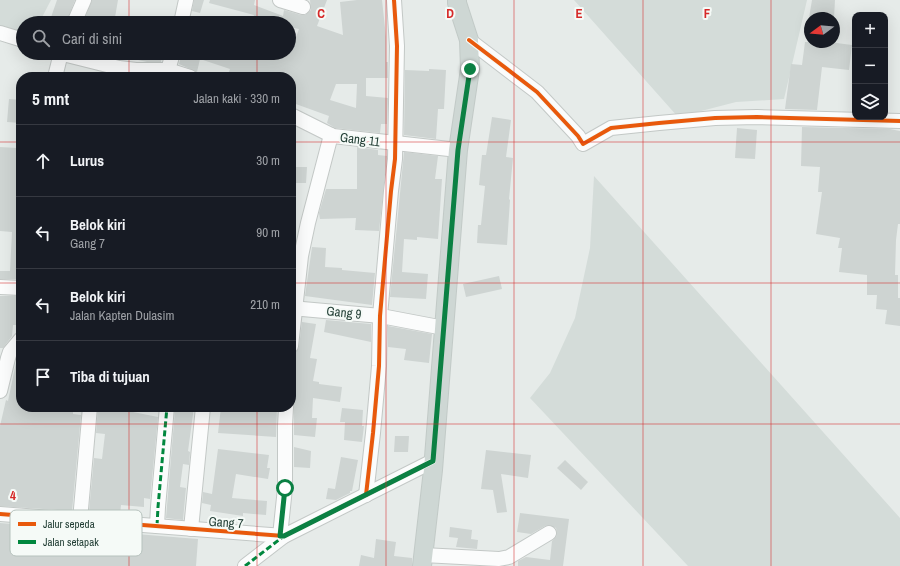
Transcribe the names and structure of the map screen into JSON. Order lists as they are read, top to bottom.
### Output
{
  "streets": {
    "street": ["Gang 11", "Gang 9", "Gang 7"]
  },
  "legend": ["Jalur sepeda", "Jalan setapak"],
  "north": "left",
  "page": {
    "map_buttons": ["+", "−"],
    "search": "Cari di sini",
    "heading": ["5 mnt", "Jalan kaki · 330 m"],
    "list": [
      ["Lurus", "30 m"],
      ["Belok kiri", "Gang 7", "90 m"],
      ["Belok kiri", "Jalan Kapten Dulasim", "210 m"],
      "Tiba di tujuan"
    ]
  },
  "grid": {
    "columns": [
      "C",
      "D",
      "E",
      "F"
    ],
    "rows": ["4"]
  }
}
